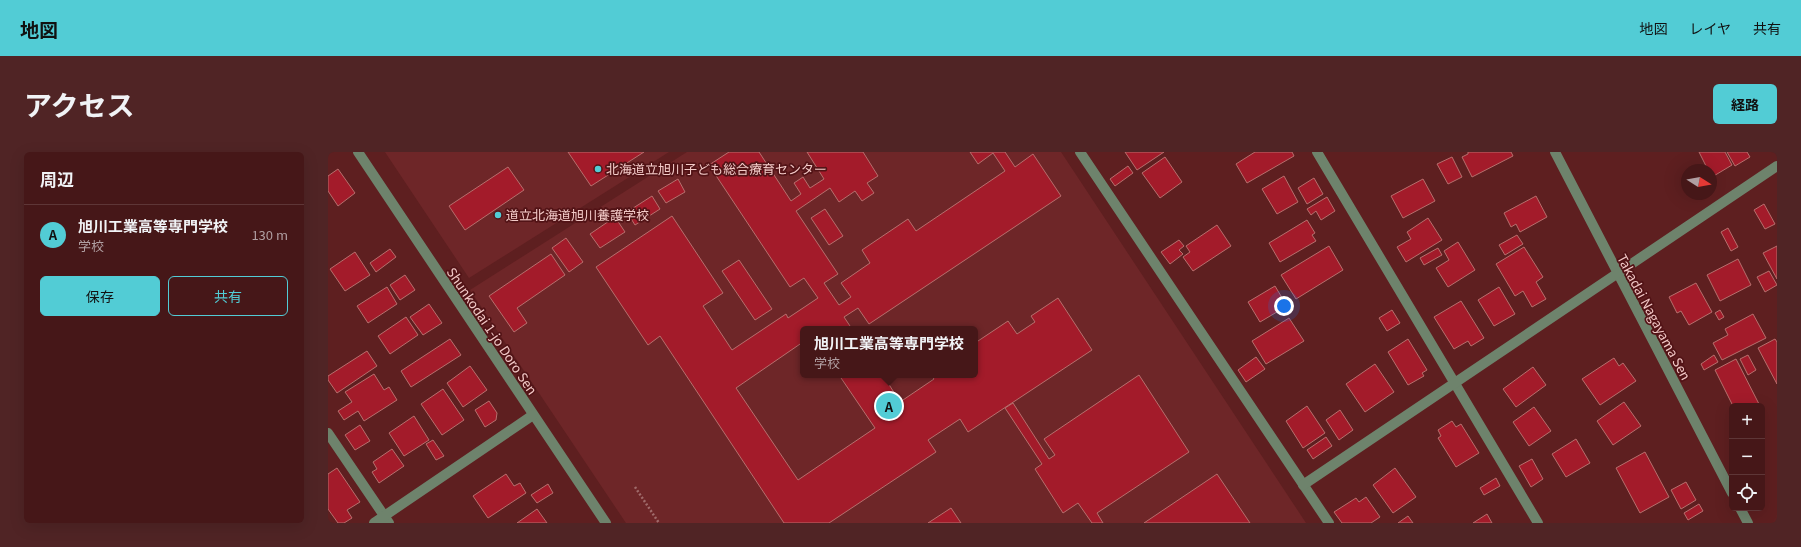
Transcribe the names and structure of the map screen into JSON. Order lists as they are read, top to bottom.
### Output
{
  "streets": {
    "street": ["Takadai Nagayama Sen", "Shunkodai 1-jo Doro Sen"]
  },
  "places": ["北海道立旭川子ども総合療育センター", "道立北海道旭川養護学校"],
  "north": "right",
  "page": {
    "header": "地図",
    "nav": ["地図", "レイヤ", "共有"],
    "title": "アクセス",
    "buttons": [
      "経路",
      ["保存", "共有"]
    ],
    "heading": "周辺",
    "list": [
      {
        "mark": "A",
        "name": "旭川工業高等専門学校",
        "note": "学校",
        "value": "130 m"
      }
    ],
    "popup": ["旭川工業高等専門学校", "学校"],
    "pins": "A",
    "map_buttons": ["+", "−"]
  }
}
